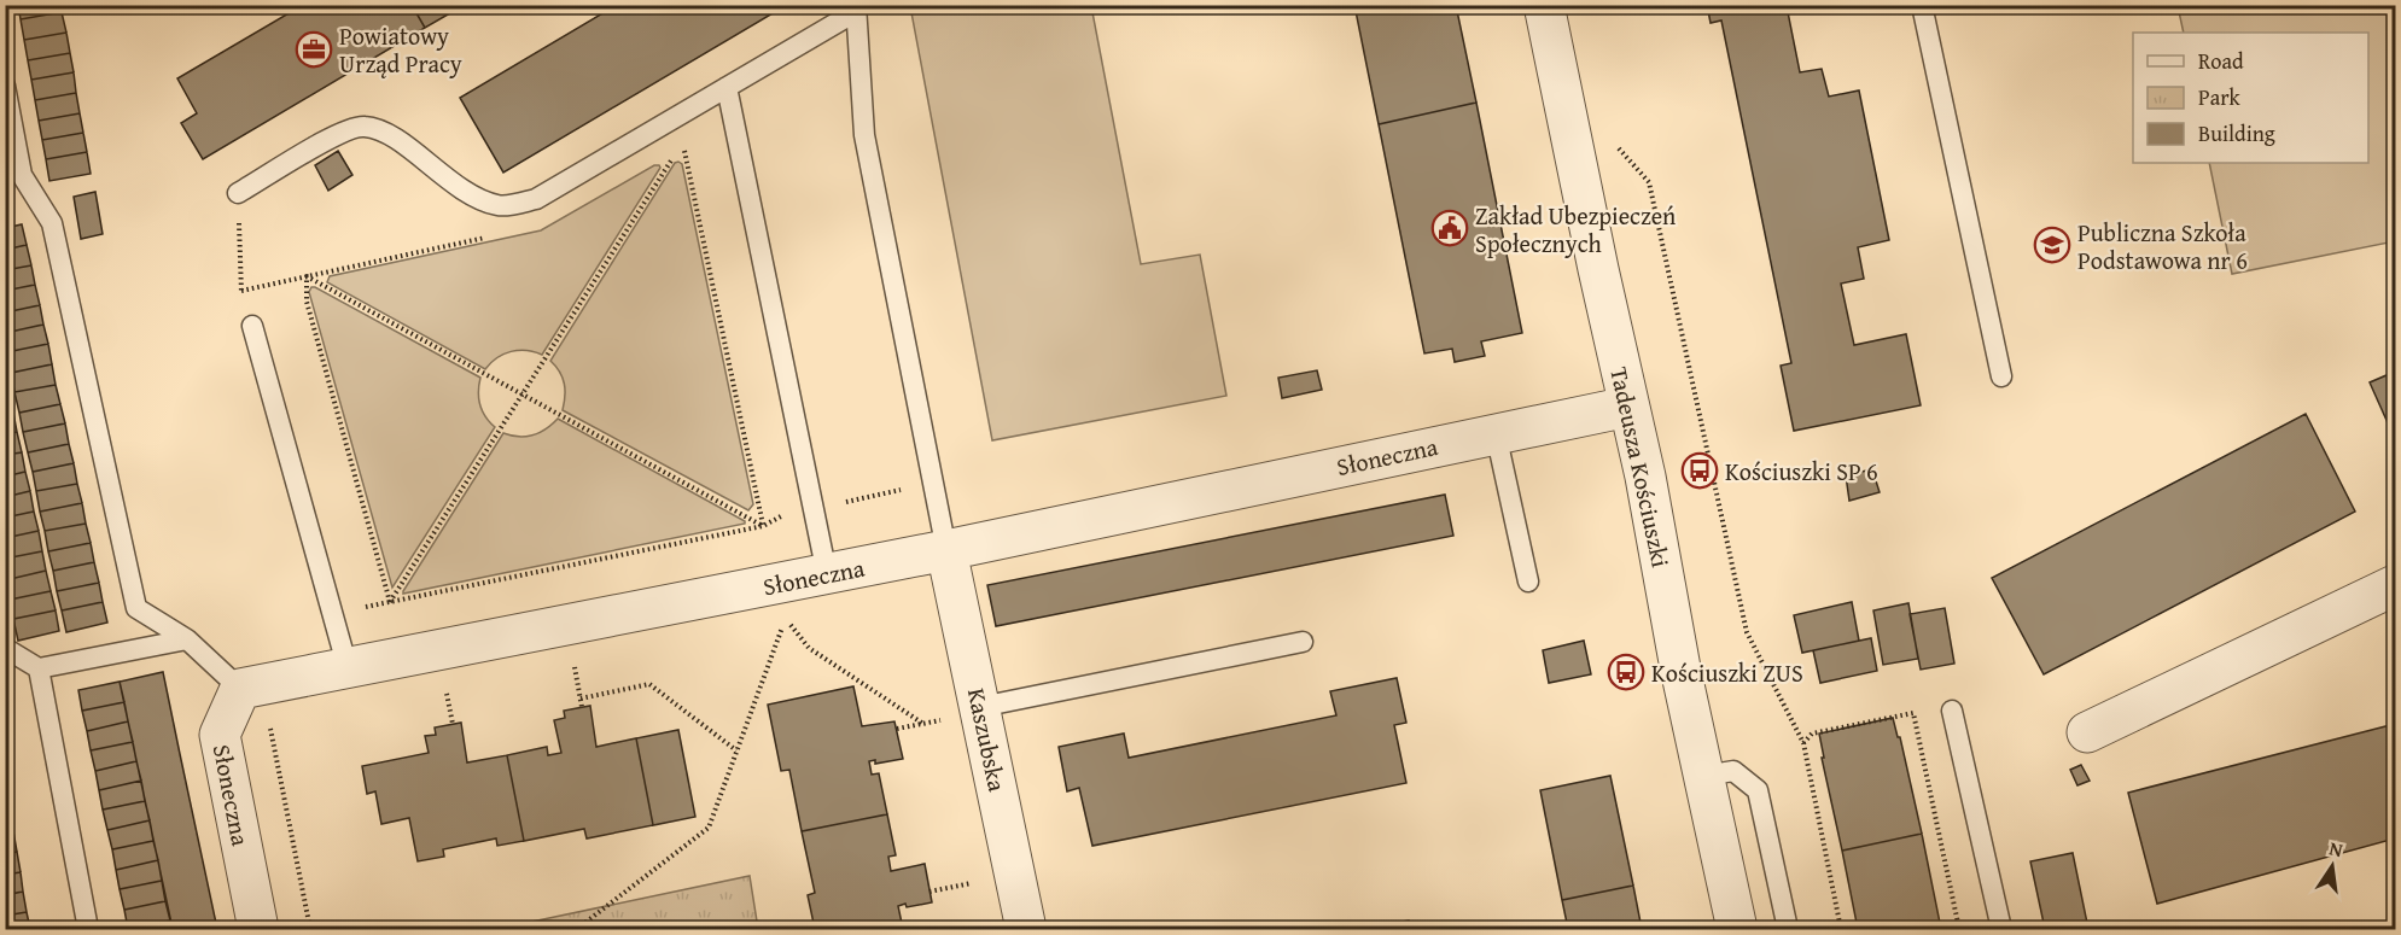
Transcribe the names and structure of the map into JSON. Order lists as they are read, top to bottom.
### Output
{
  "streets": {
    "street": ["Słoneczna", "Tadeusza Kościuszki", "Kaszubska"]
  },
  "crossings": [
    ["Słoneczna", "Tadeusza Kościuszki"],
    ["Słoneczna", "Kaszubska"]
  ],
  "places": {
    "office": ["Powiatowy Urząd Pracy"],
    "public building": ["Zakład Ubezpieczeń Społecznych"],
    "school or university": ["Publiczna Szkoła Podstawowa nr 6"],
    "bus stop": ["Kościuszki SP 6", "Kościuszki ZUS"]
  },
  "legend": ["Road", "Park", "Building"],
  "north": "top"
}
